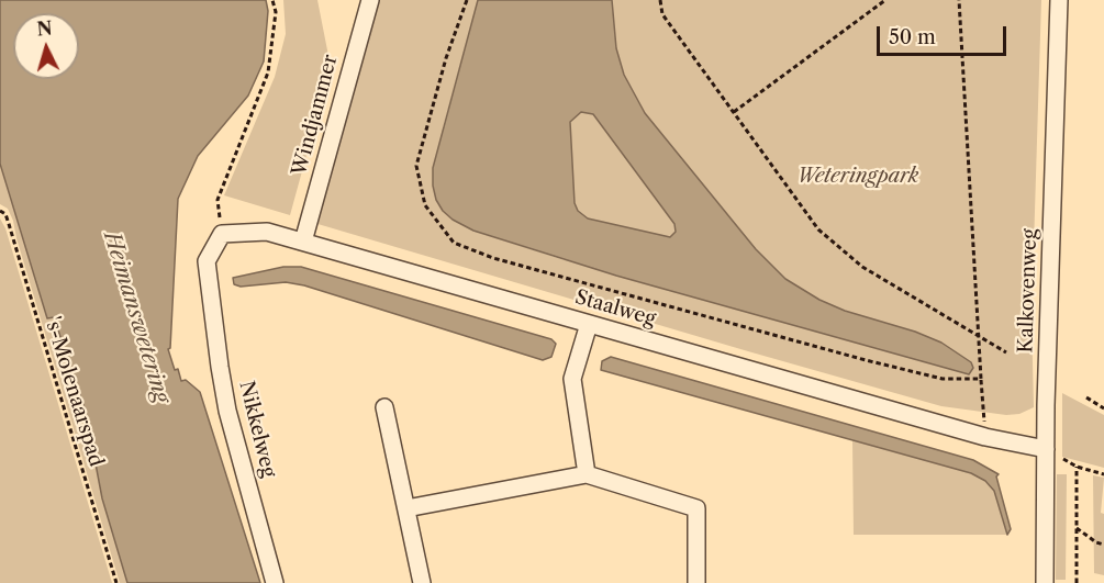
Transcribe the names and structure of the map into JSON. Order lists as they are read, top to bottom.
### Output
{
  "streets": {
    "street": [
      "Windjammer",
      "Kalkovenweg",
      "Staalweg",
      "Nikkelweg"
    ],
    "path": ["'s-Molenaarspad"]
  },
  "crossings": [
    ["Windjammer", "Staalweg"],
    ["Kalkovenweg", "Staalweg"],
    ["Staalweg", "Nikkelweg"]
  ],
  "water": ["Heimanswetering"],
  "parks": ["Weteringpark"],
  "scale_bar": "50 m",
  "north": "top"
}
